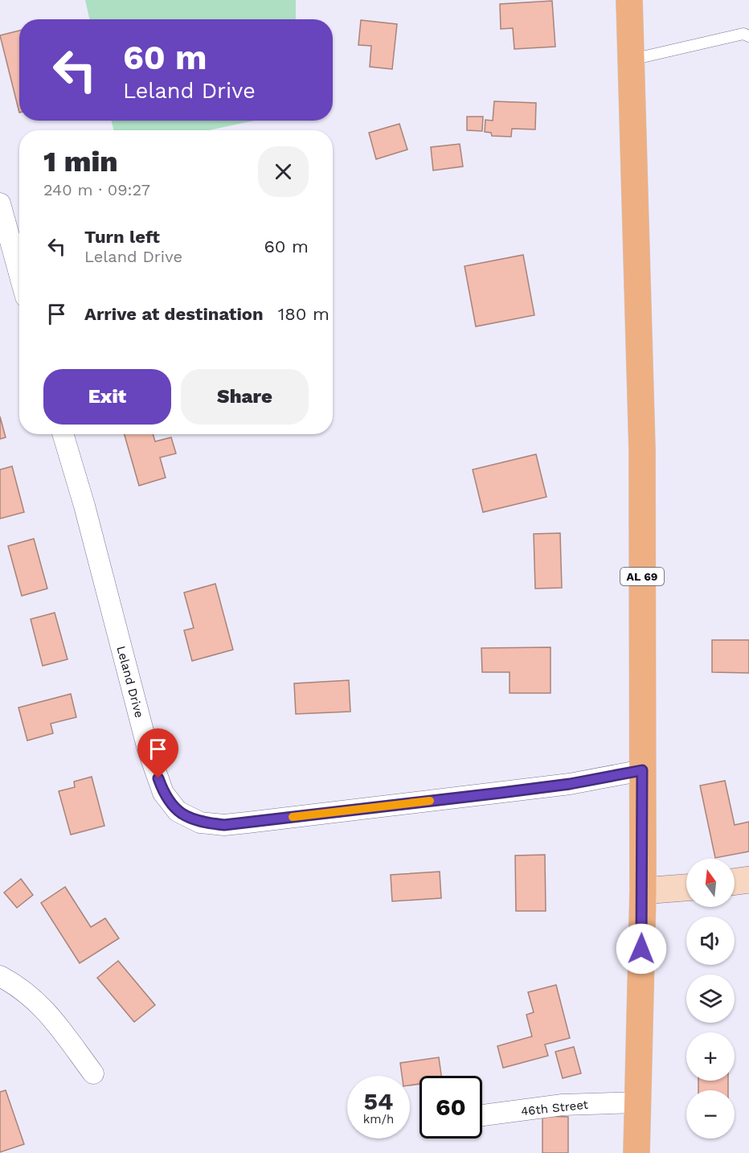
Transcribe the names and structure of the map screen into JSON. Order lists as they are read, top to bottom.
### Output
{
  "streets": {
    "main road": ["AL 69"],
    "street": ["Leland Drive", "46th Street"]
  },
  "crossings": [
    ["AL 69", "Leland Drive"],
    ["AL 69", "46th Street"]
  ],
  "north": "top",
  "page": {
    "turn": ["60 m", "Leland Drive"],
    "heading": ["1 min", "240 m · 09:27"],
    "list": [
      {
        "name": "Turn left",
        "note": "Leland Drive",
        "value": "60 m"
      },
      {
        "name": "Arrive at destination",
        "value": "180 m"
      }
    ],
    "buttons": ["Exit", "Share"],
    "map_buttons": ["+", "−"],
    "speed": "54 km/h",
    "limit": "60"
  }
}
